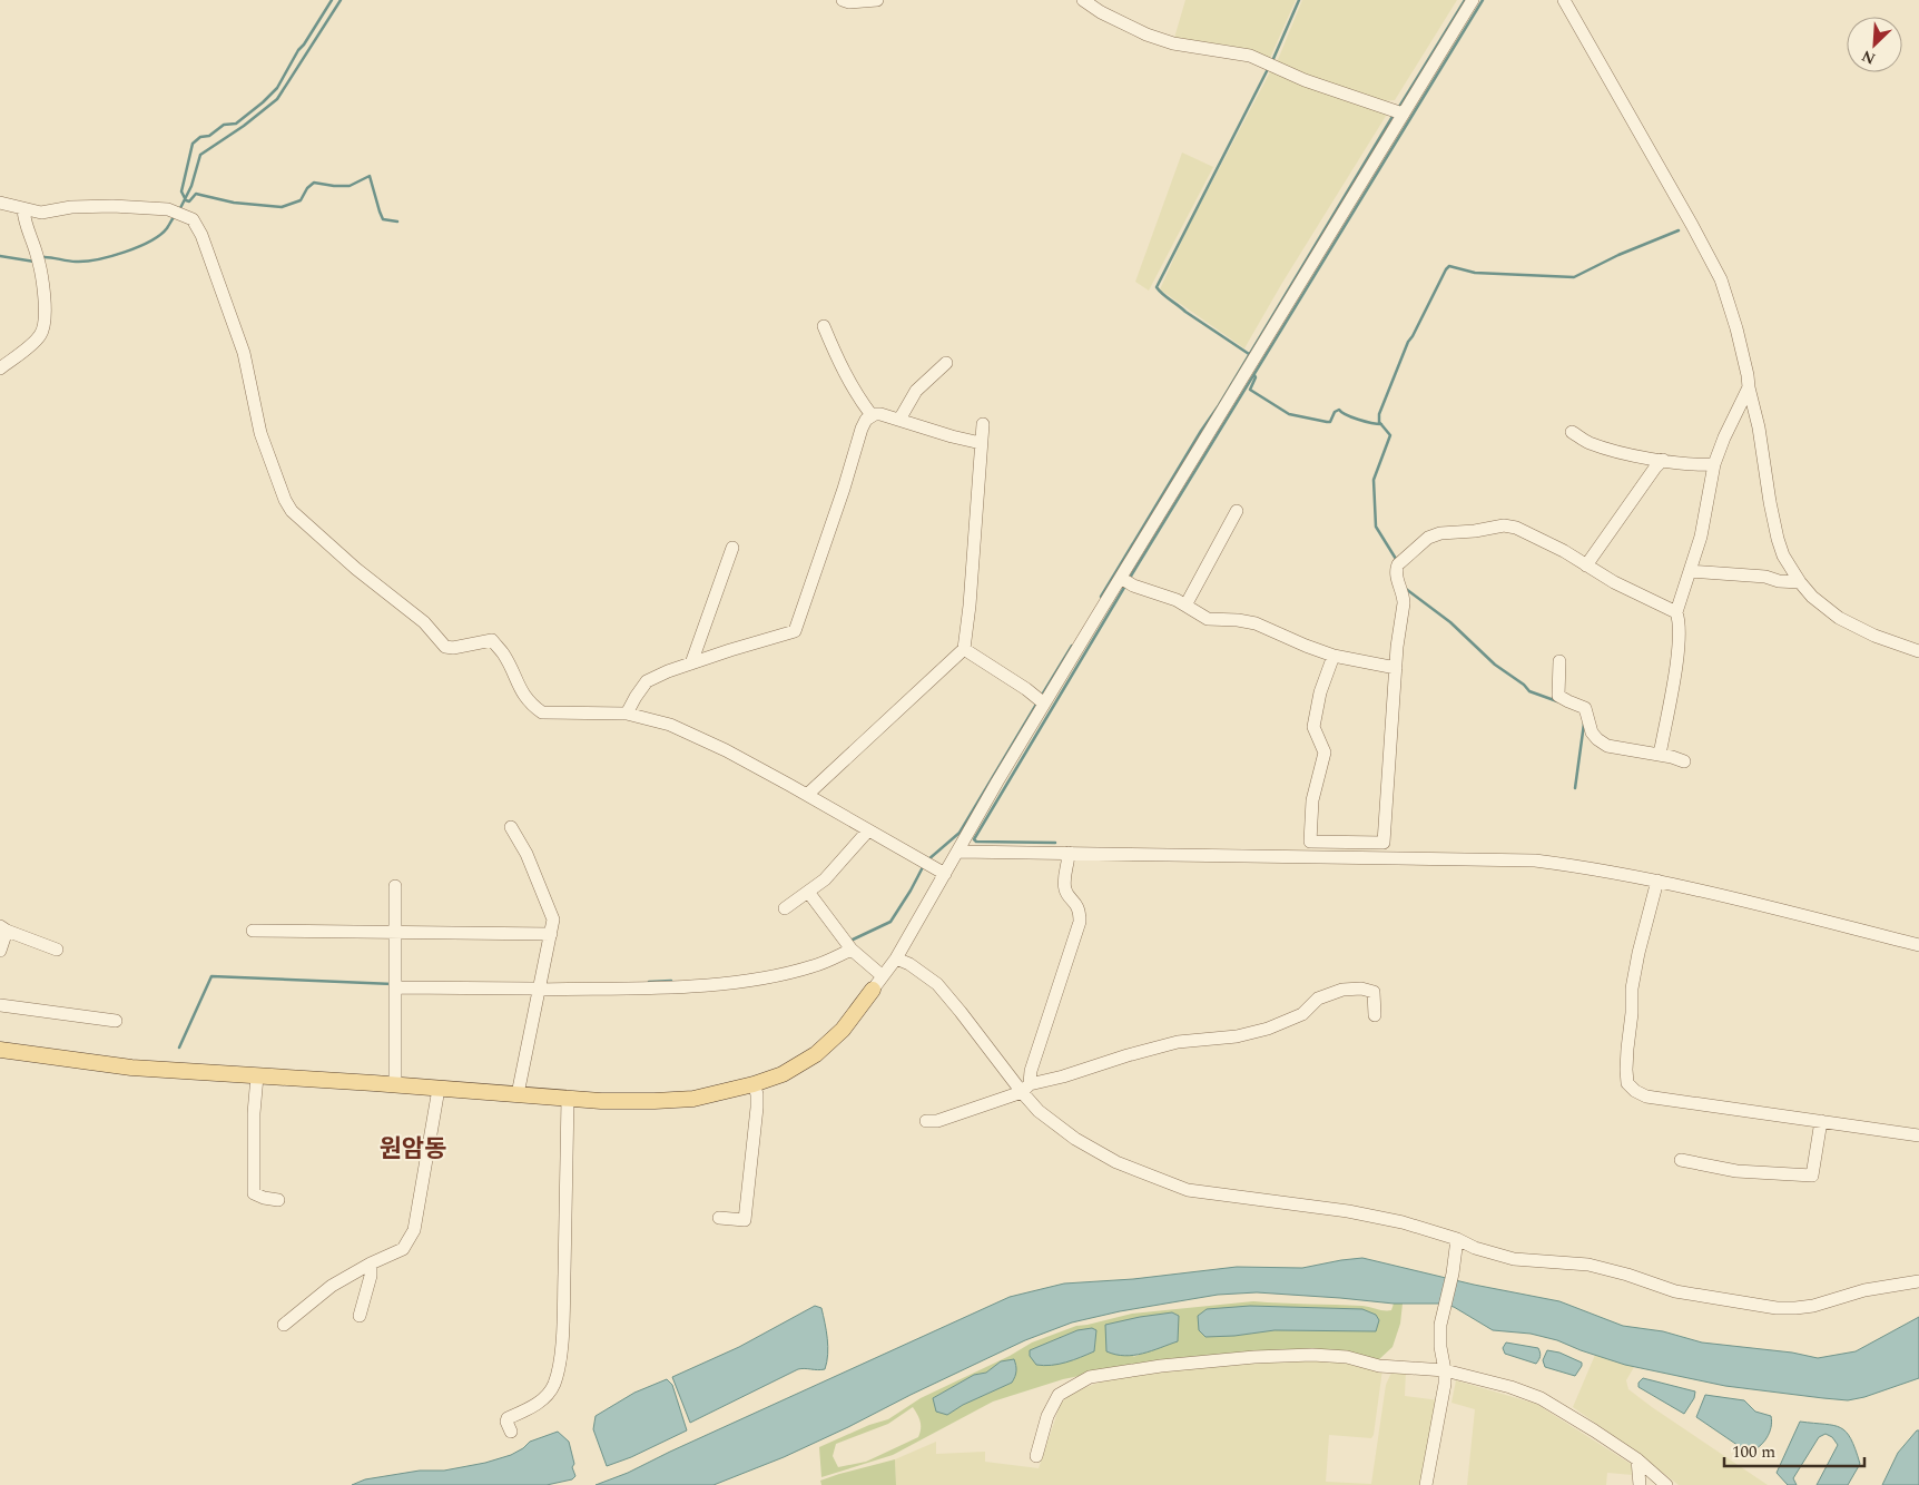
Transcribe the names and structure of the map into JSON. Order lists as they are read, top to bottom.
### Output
{
  "districts": ["원암동"],
  "scale_bar": "100 m",
  "north": "bottom left"
}
